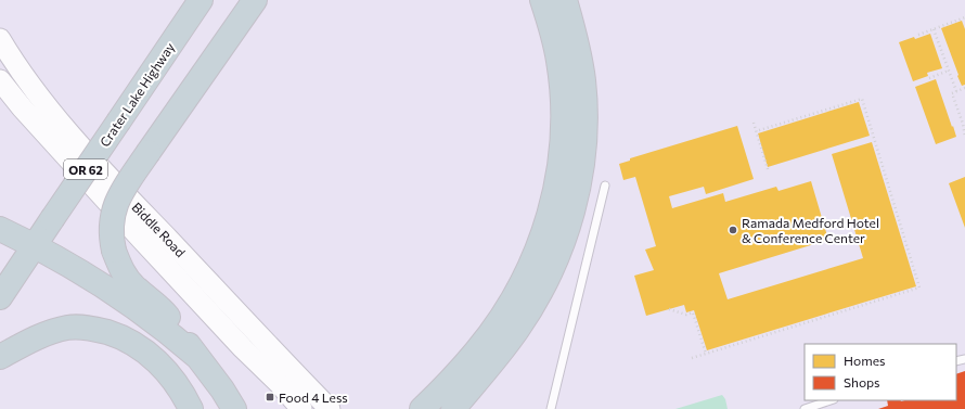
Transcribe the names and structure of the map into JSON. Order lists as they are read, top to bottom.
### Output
{
  "streets": {
    "highway": ["Crater Lake Highway", "OR 62"],
    "main road": ["Biddle Road"]
  },
  "places": {
    "other": ["Ramada Medford Hotel & Conference Center"],
    "transit": ["Food 4 Less"]
  },
  "legend": ["Homes", "Shops"]
}
